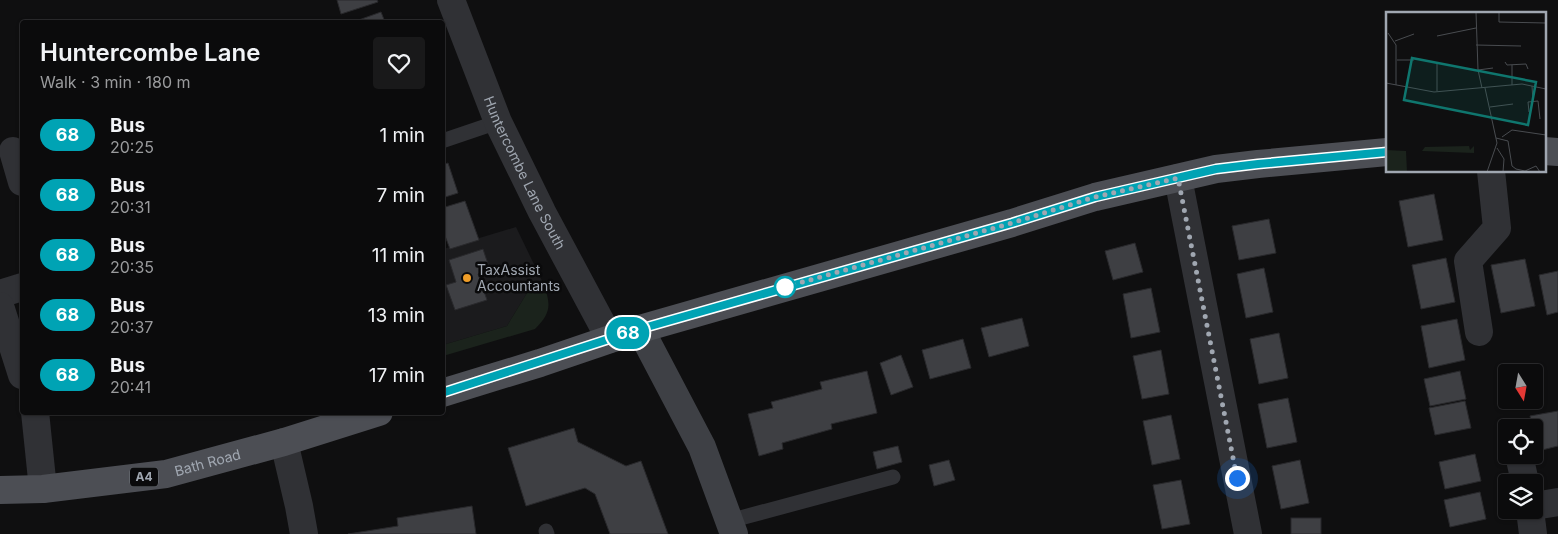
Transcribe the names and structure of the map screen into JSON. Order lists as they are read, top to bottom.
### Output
{
  "streets": {
    "main road": ["Bath Road", "A4"],
    "street": ["Huntercombe Lane South"]
  },
  "places": ["TaxAssist Accountants"],
  "lines": ["bus line 68"],
  "north": "bottom",
  "page": {
    "on_map": "68",
    "heading": ["Huntercombe Lane", "Walk · 3 min · 180 m"],
    "list": [
      {
        "mark": "68",
        "name": "Bus",
        "note": "20:25",
        "value": "1 min"
      },
      {
        "mark": "68",
        "name": "Bus",
        "note": "20:31",
        "value": "7 min"
      },
      {
        "mark": "68",
        "name": "Bus",
        "note": "20:35",
        "value": "11 min"
      },
      {
        "mark": "68",
        "name": "Bus",
        "note": "20:37",
        "value": "13 min"
      },
      {
        "mark": "68",
        "name": "Bus",
        "note": "20:41",
        "value": "17 min"
      }
    ]
  }
}
